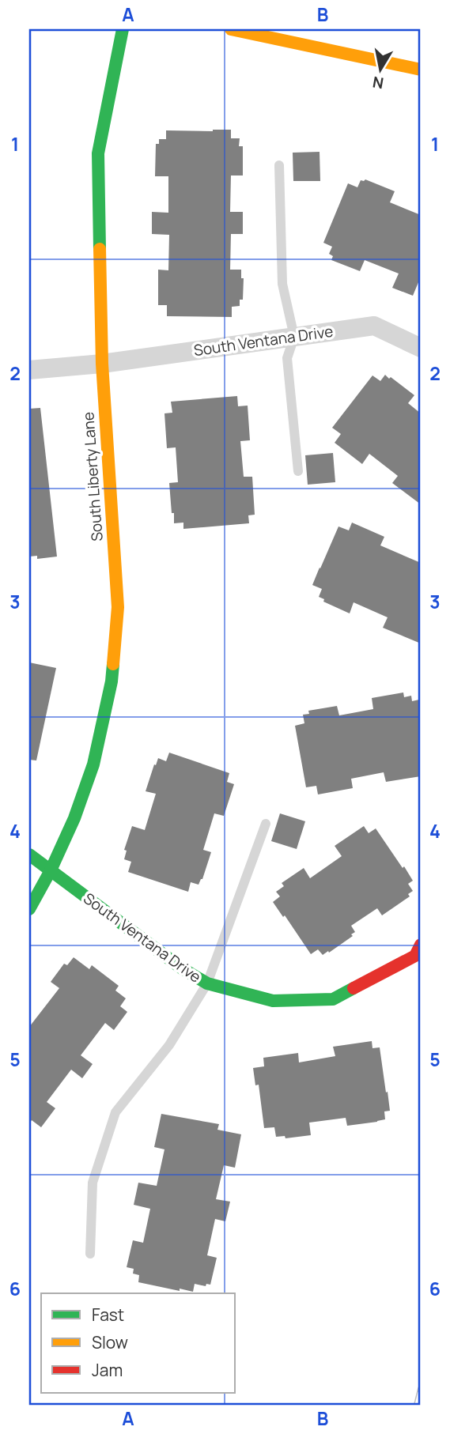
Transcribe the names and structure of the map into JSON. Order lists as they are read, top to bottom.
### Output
{
  "streets": {
    "street": ["South Ventana Drive", "South Liberty Lane"]
  },
  "crossings": [
    ["South Ventana Drive", "South Liberty Lane"]
  ],
  "legend": ["Fast", "Slow", "Jam"],
  "north": "bottom",
  "grid": {
    "columns": ["A", "B"],
    "rows": [
      "1",
      "2",
      "3",
      "4",
      "5",
      "6"
    ]
  }
}
